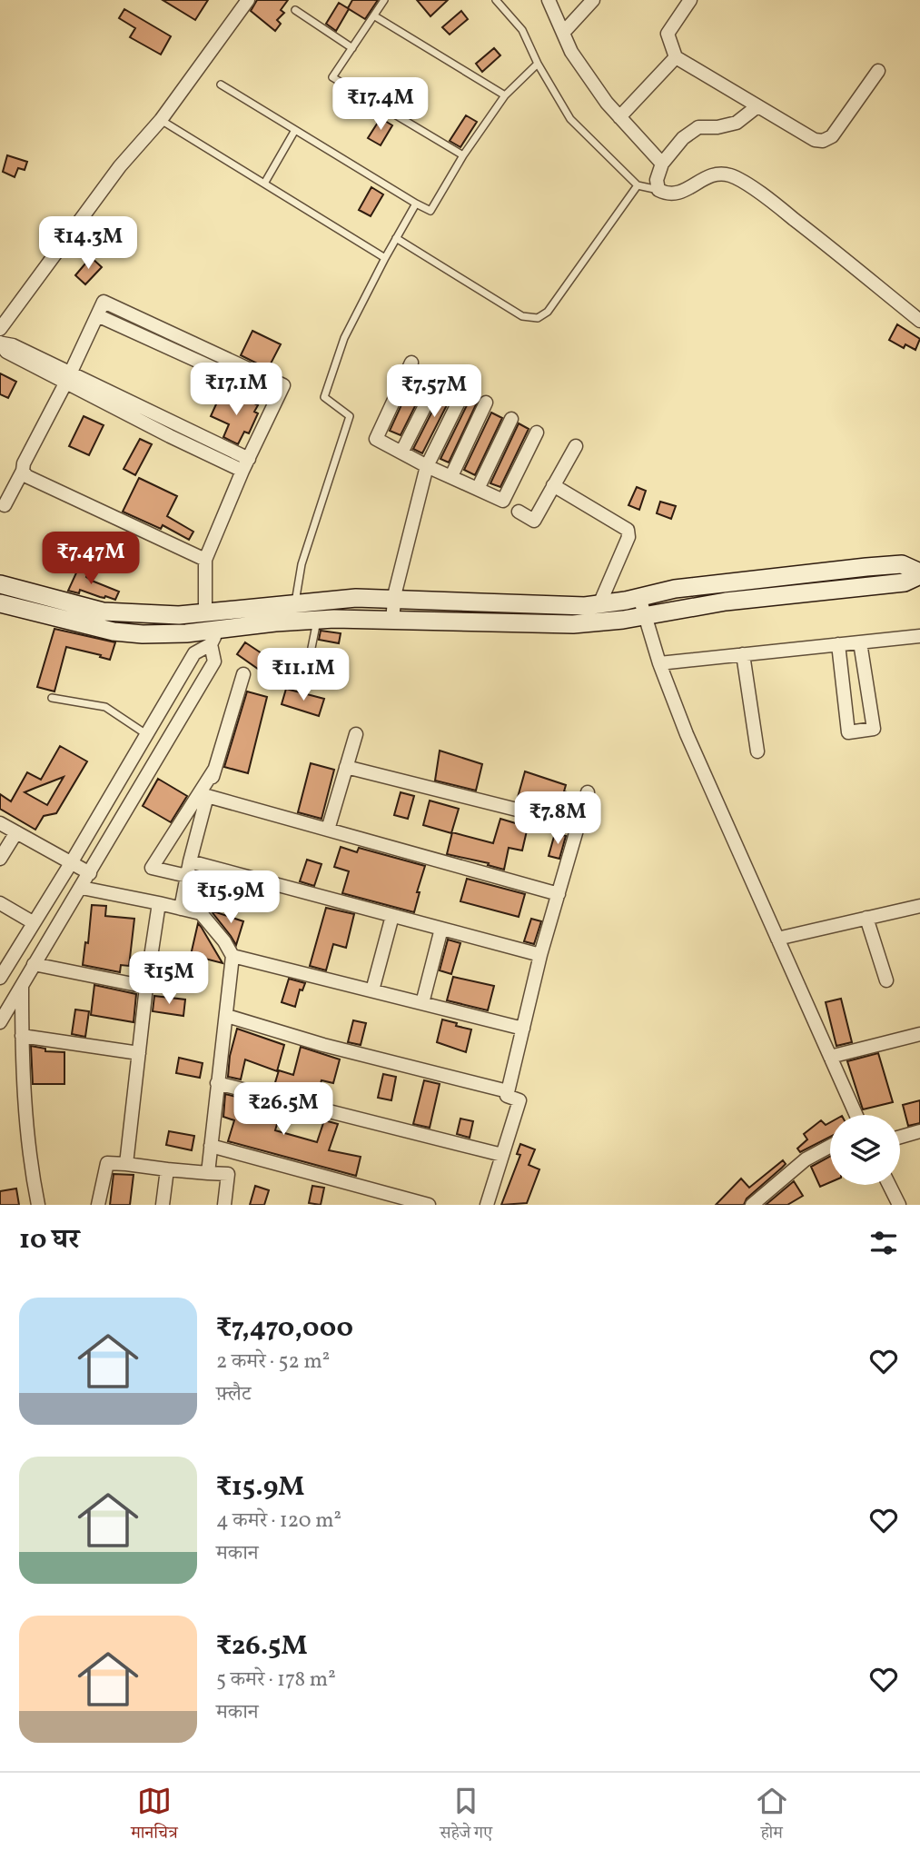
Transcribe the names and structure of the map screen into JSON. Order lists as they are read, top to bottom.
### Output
{
  "page": {
    "price": [
      "₹17.4M",
      "₹14.3M",
      "₹17.1M",
      "₹7.57M",
      "₹7.47M",
      "₹11.1M",
      "₹7.8M",
      "₹15.9M",
      "₹15M",
      "₹26.5M"
    ],
    "heading": "10 घर",
    "list": [
      {
        "name": "₹7,470,000",
        "note": "2 कमरे · 52 m² · फ़्लैट"
      },
      {
        "name": "₹15.9M",
        "note": "4 कमरे · 120 m² · मकान"
      },
      {
        "name": "₹26.5M",
        "note": "5 कमरे · 178 m² · मकान"
      }
    ],
    "tabs": ["मानचित्र", "सहेजे गए", "होम"]
  }
}
